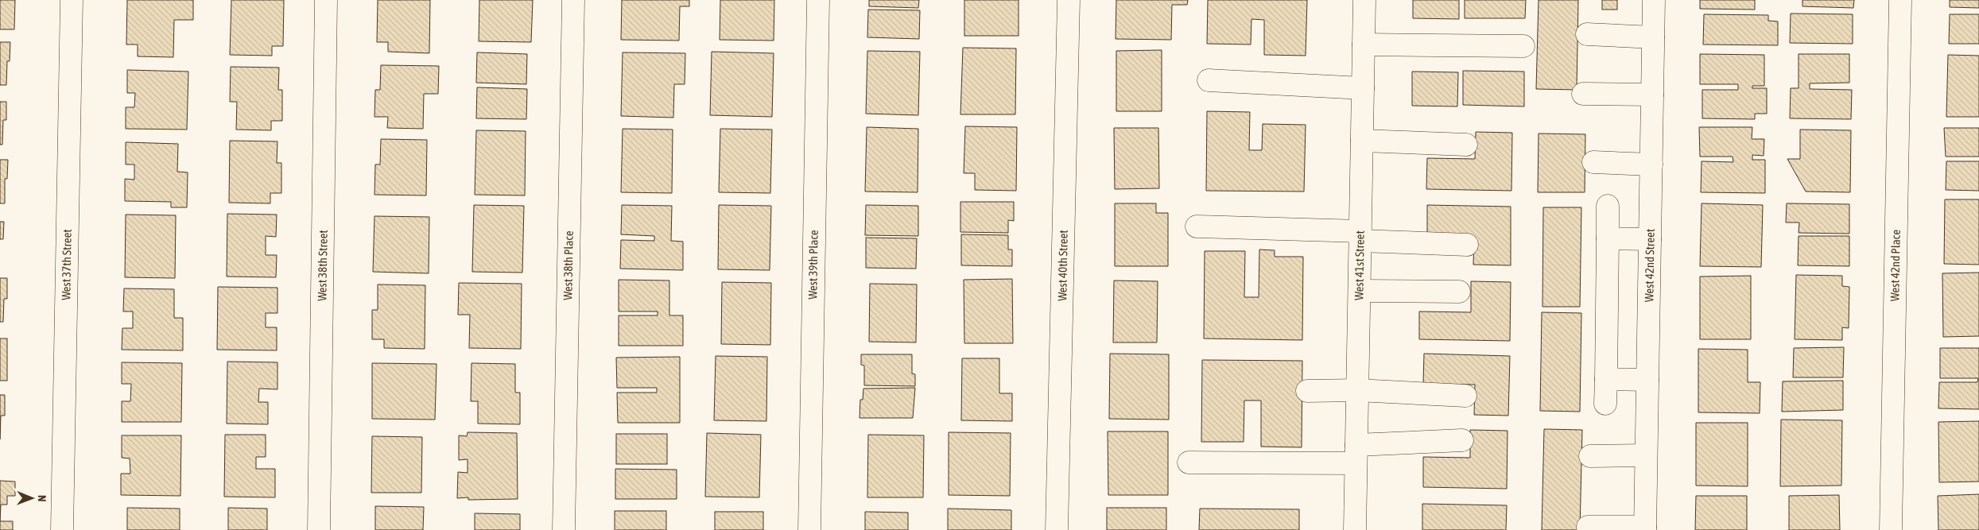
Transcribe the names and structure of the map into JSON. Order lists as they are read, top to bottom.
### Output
{
  "streets": {
    "street": [
      "West 37th Street",
      "West 39th Place",
      "West 38th Street",
      "West 38th Place",
      "West 40th Street",
      "West 41st Street",
      "West 42nd Street",
      "West 42nd Place"
    ]
  },
  "north": "right"
}
